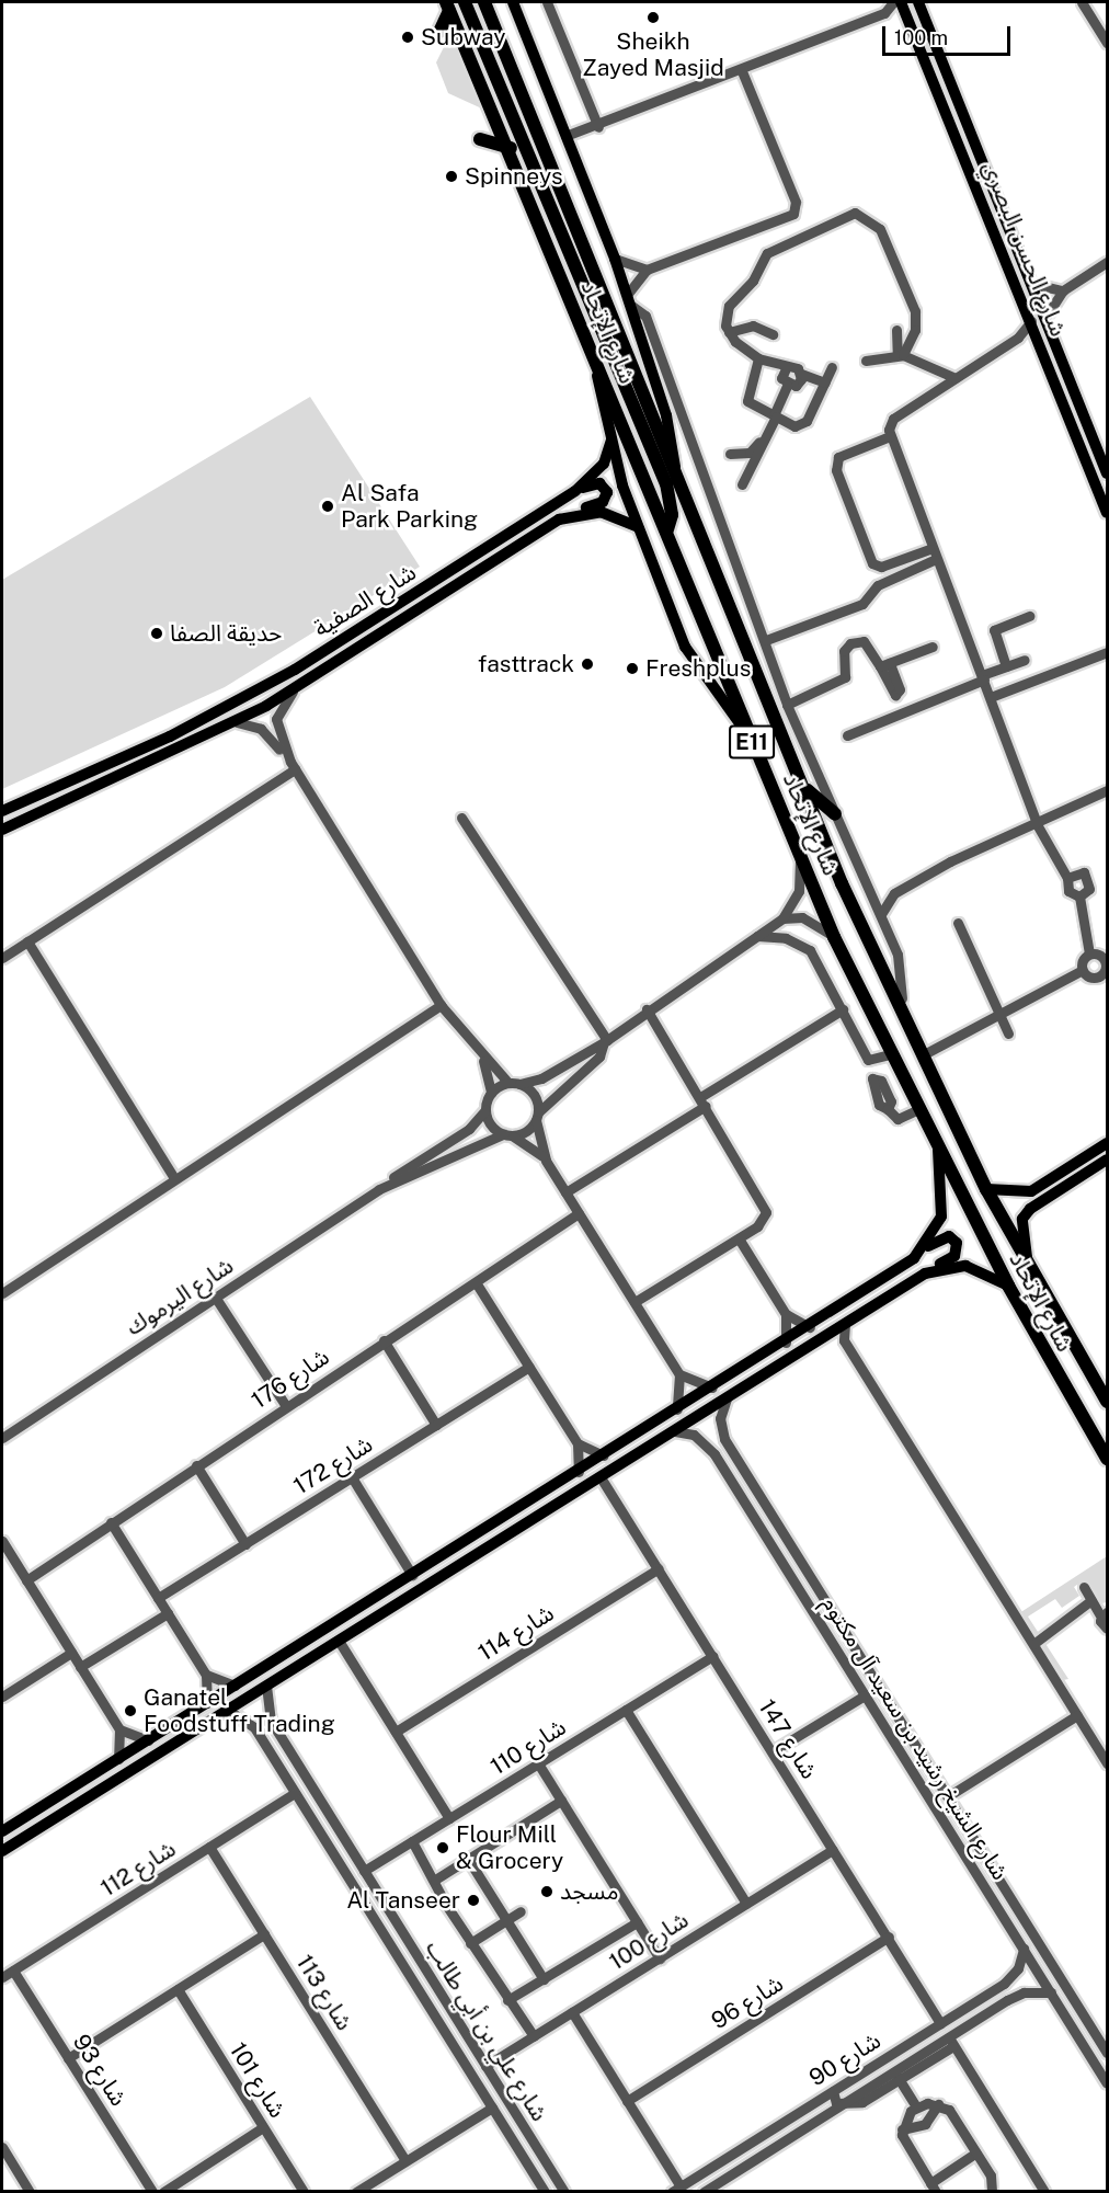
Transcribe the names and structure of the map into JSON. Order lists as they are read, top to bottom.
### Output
{
  "streets": {
    "highway": ["شارع الإتحاد", "E11"],
    "main road": ["شارع الحسن البصري", "شارع الصفية"],
    "street": [
      "شارع اليرموك",
      "شارع 176",
      "شارع 172",
      "شارع 114",
      "شارع الشيخ رشيد بن سعيد آل مكتوم",
      "شارع 147",
      "شارع 110",
      "شارع 112",
      "شارع 100",
      "شارع 113",
      "شارع 96",
      "شارع علي بن أبي طالب",
      "شارع 90",
      "شارع 93",
      "شارع 101"
    ]
  },
  "crossings": [
    ["شارع 114", "شارع 147"],
    ["شارع الشيخ رشيد بن سعيد آل مكتوم", "شارع 90"],
    ["شارع 147", "شارع 110"],
    ["شارع 147", "شارع 100"],
    ["شارع 147", "شارع 96"],
    ["شارع 147", "شارع 90"],
    ["شارع 110", "شارع علي بن أبي طالب"],
    ["شارع 112", "شارع 113"],
    ["شارع 112", "شارع علي بن أبي طالب"],
    ["شارع 112", "شارع 93"],
    ["شارع 100", "شارع علي بن أبي طالب"]
  ],
  "places": [
    "Sheikh Zayed Masjid",
    "Subway",
    "Spinneys",
    "Al Safa Park Parking",
    "حديقة الصفا",
    "fasttrack",
    "Freshplus",
    "Ganatel Foodstuff Trading",
    "Flour Mill & Grocery",
    "مسجد",
    "Al Tanseer"
  ],
  "scale_bar": "100 m"
}
